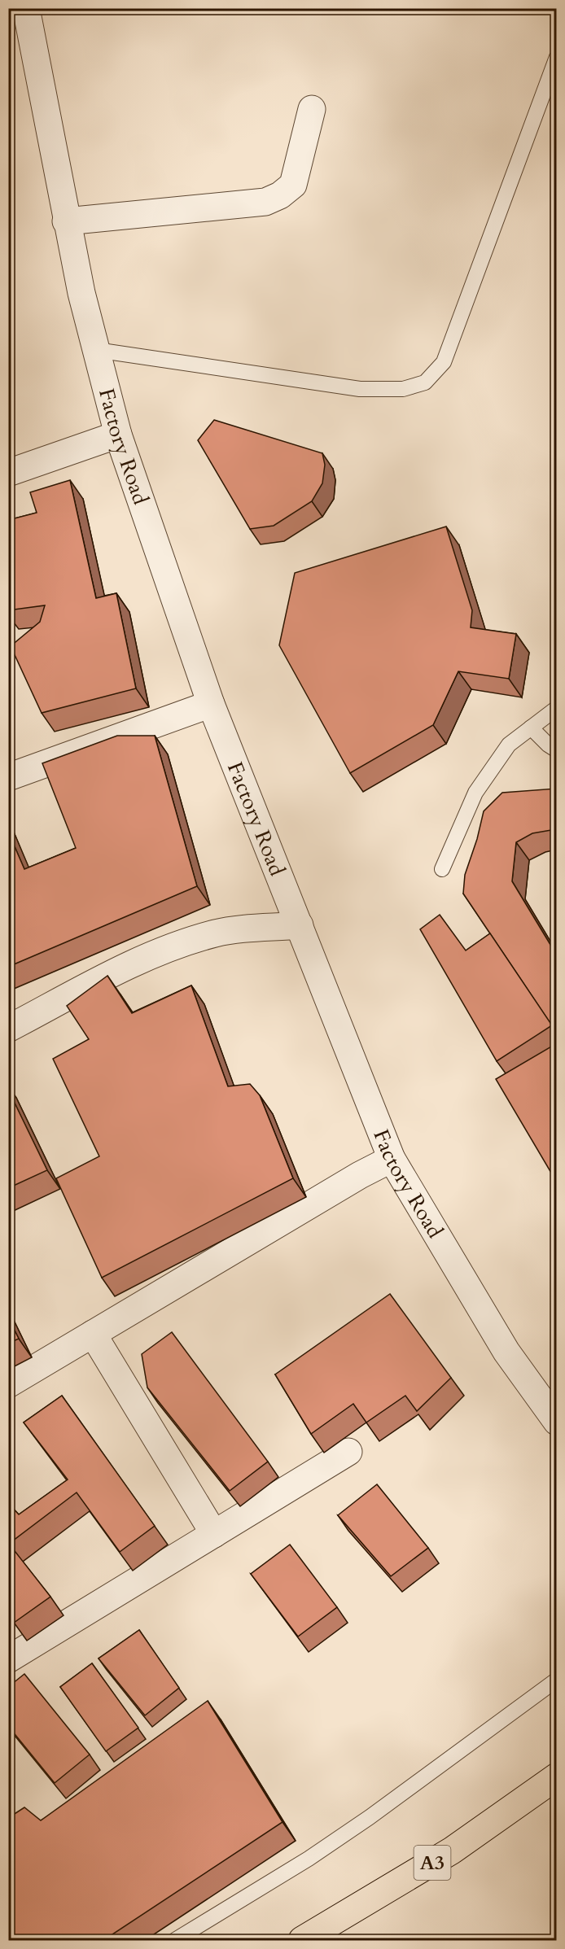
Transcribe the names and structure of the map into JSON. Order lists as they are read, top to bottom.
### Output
{
  "streets": {
    "highway": ["A3"],
    "street": ["Factory Road"]
  }
}
